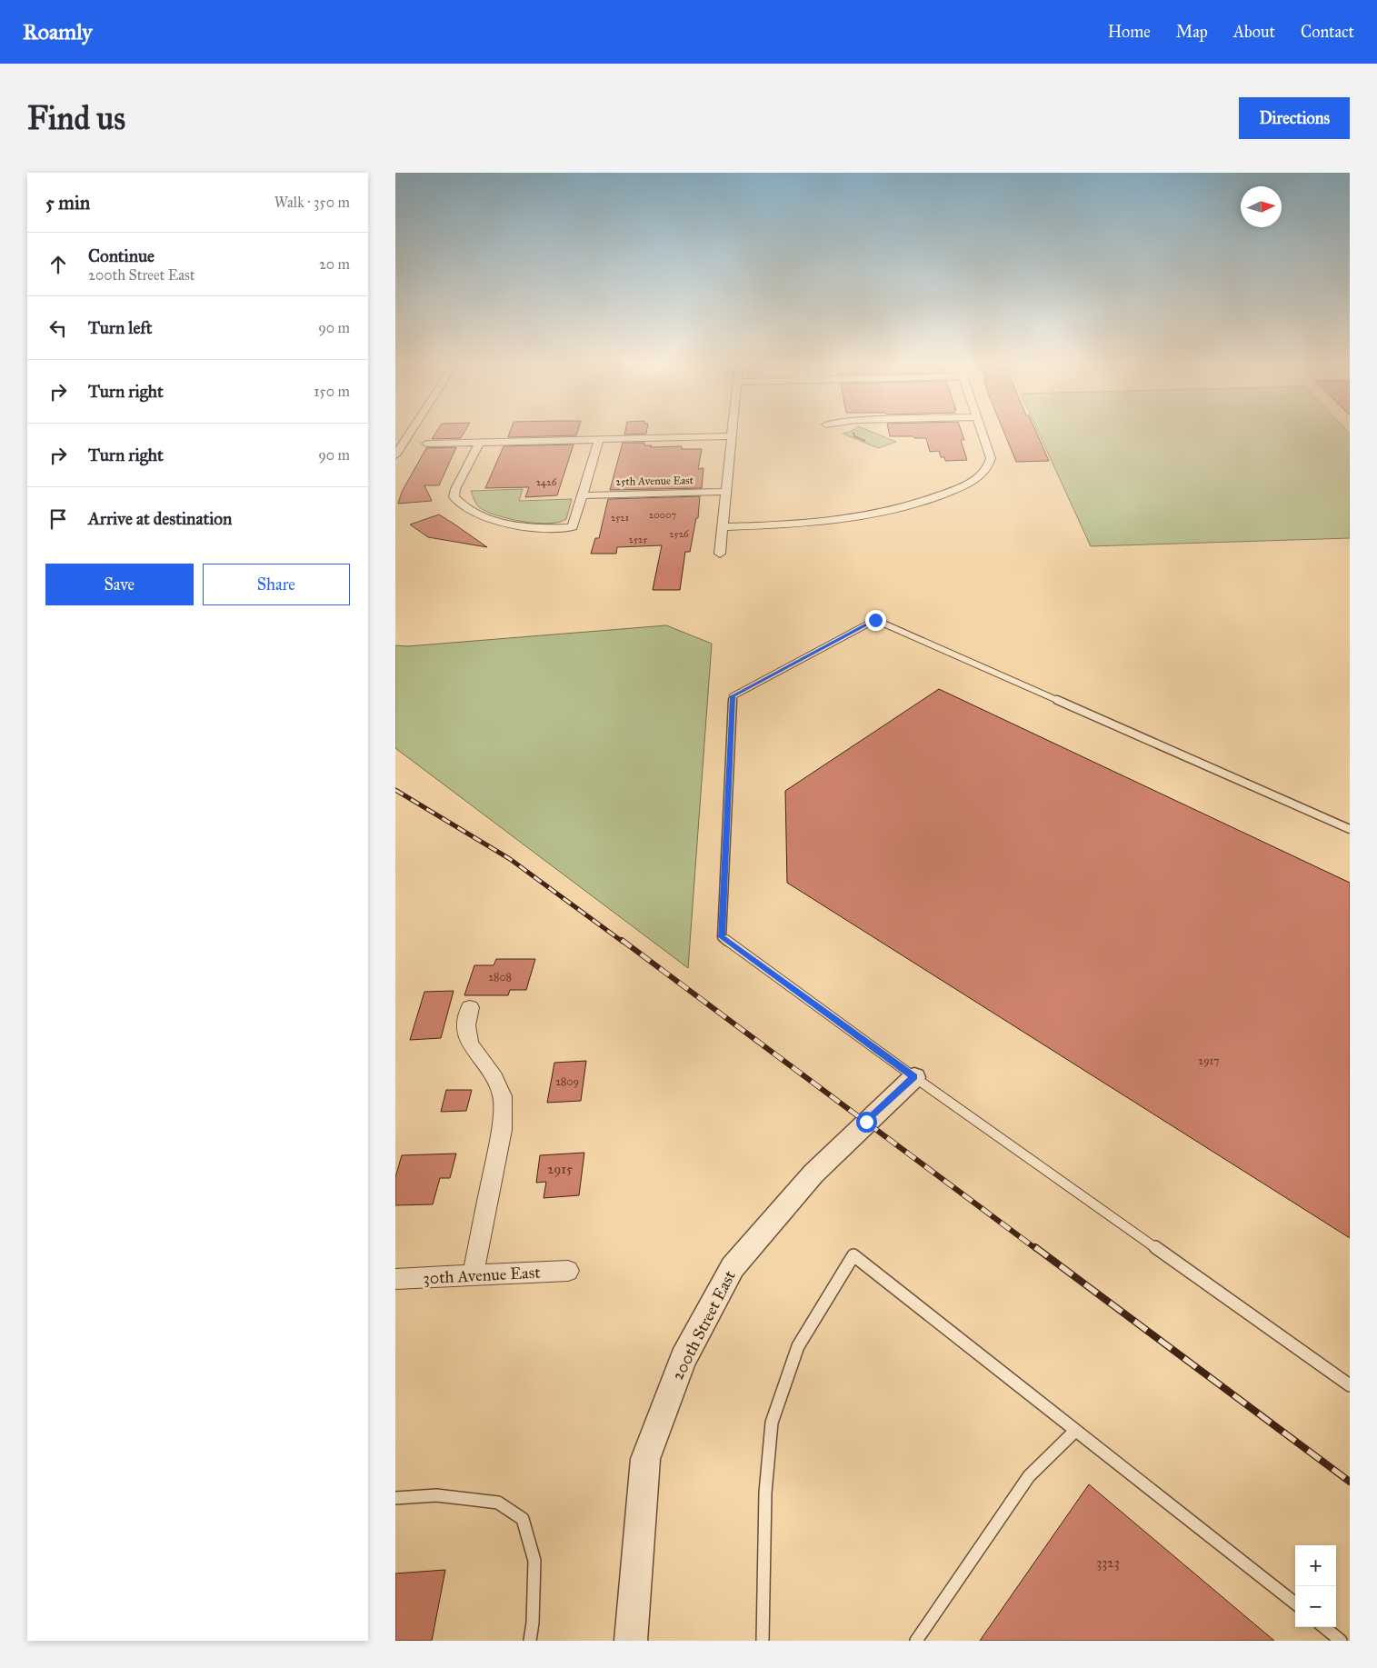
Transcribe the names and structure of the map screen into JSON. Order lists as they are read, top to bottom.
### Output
{
  "streets": {
    "street": ["25th Avenue East", "30th Avenue East", "200th Street East"]
  },
  "house_numbers": [
    "2426",
    "20007",
    "2521",
    "2526",
    "2525",
    "2808",
    "2917",
    "2809",
    "2915",
    "3323"
  ],
  "north": "right",
  "page": {
    "header": "Roamly",
    "nav": [
      "Home",
      "Map",
      "About",
      "Contact"
    ],
    "buttons": [
      "Directions",
      ["Save", "Share"]
    ],
    "title": "Find us",
    "heading": ["5 min", "Walk · 350 m"],
    "list": [
      ["Continue", "200th Street East", "20 m"],
      ["Turn left", "90 m"],
      ["Turn right", "150 m"],
      ["Turn right", "90 m"],
      "Arrive at destination"
    ],
    "map_buttons": ["+", "−"]
  }
}
